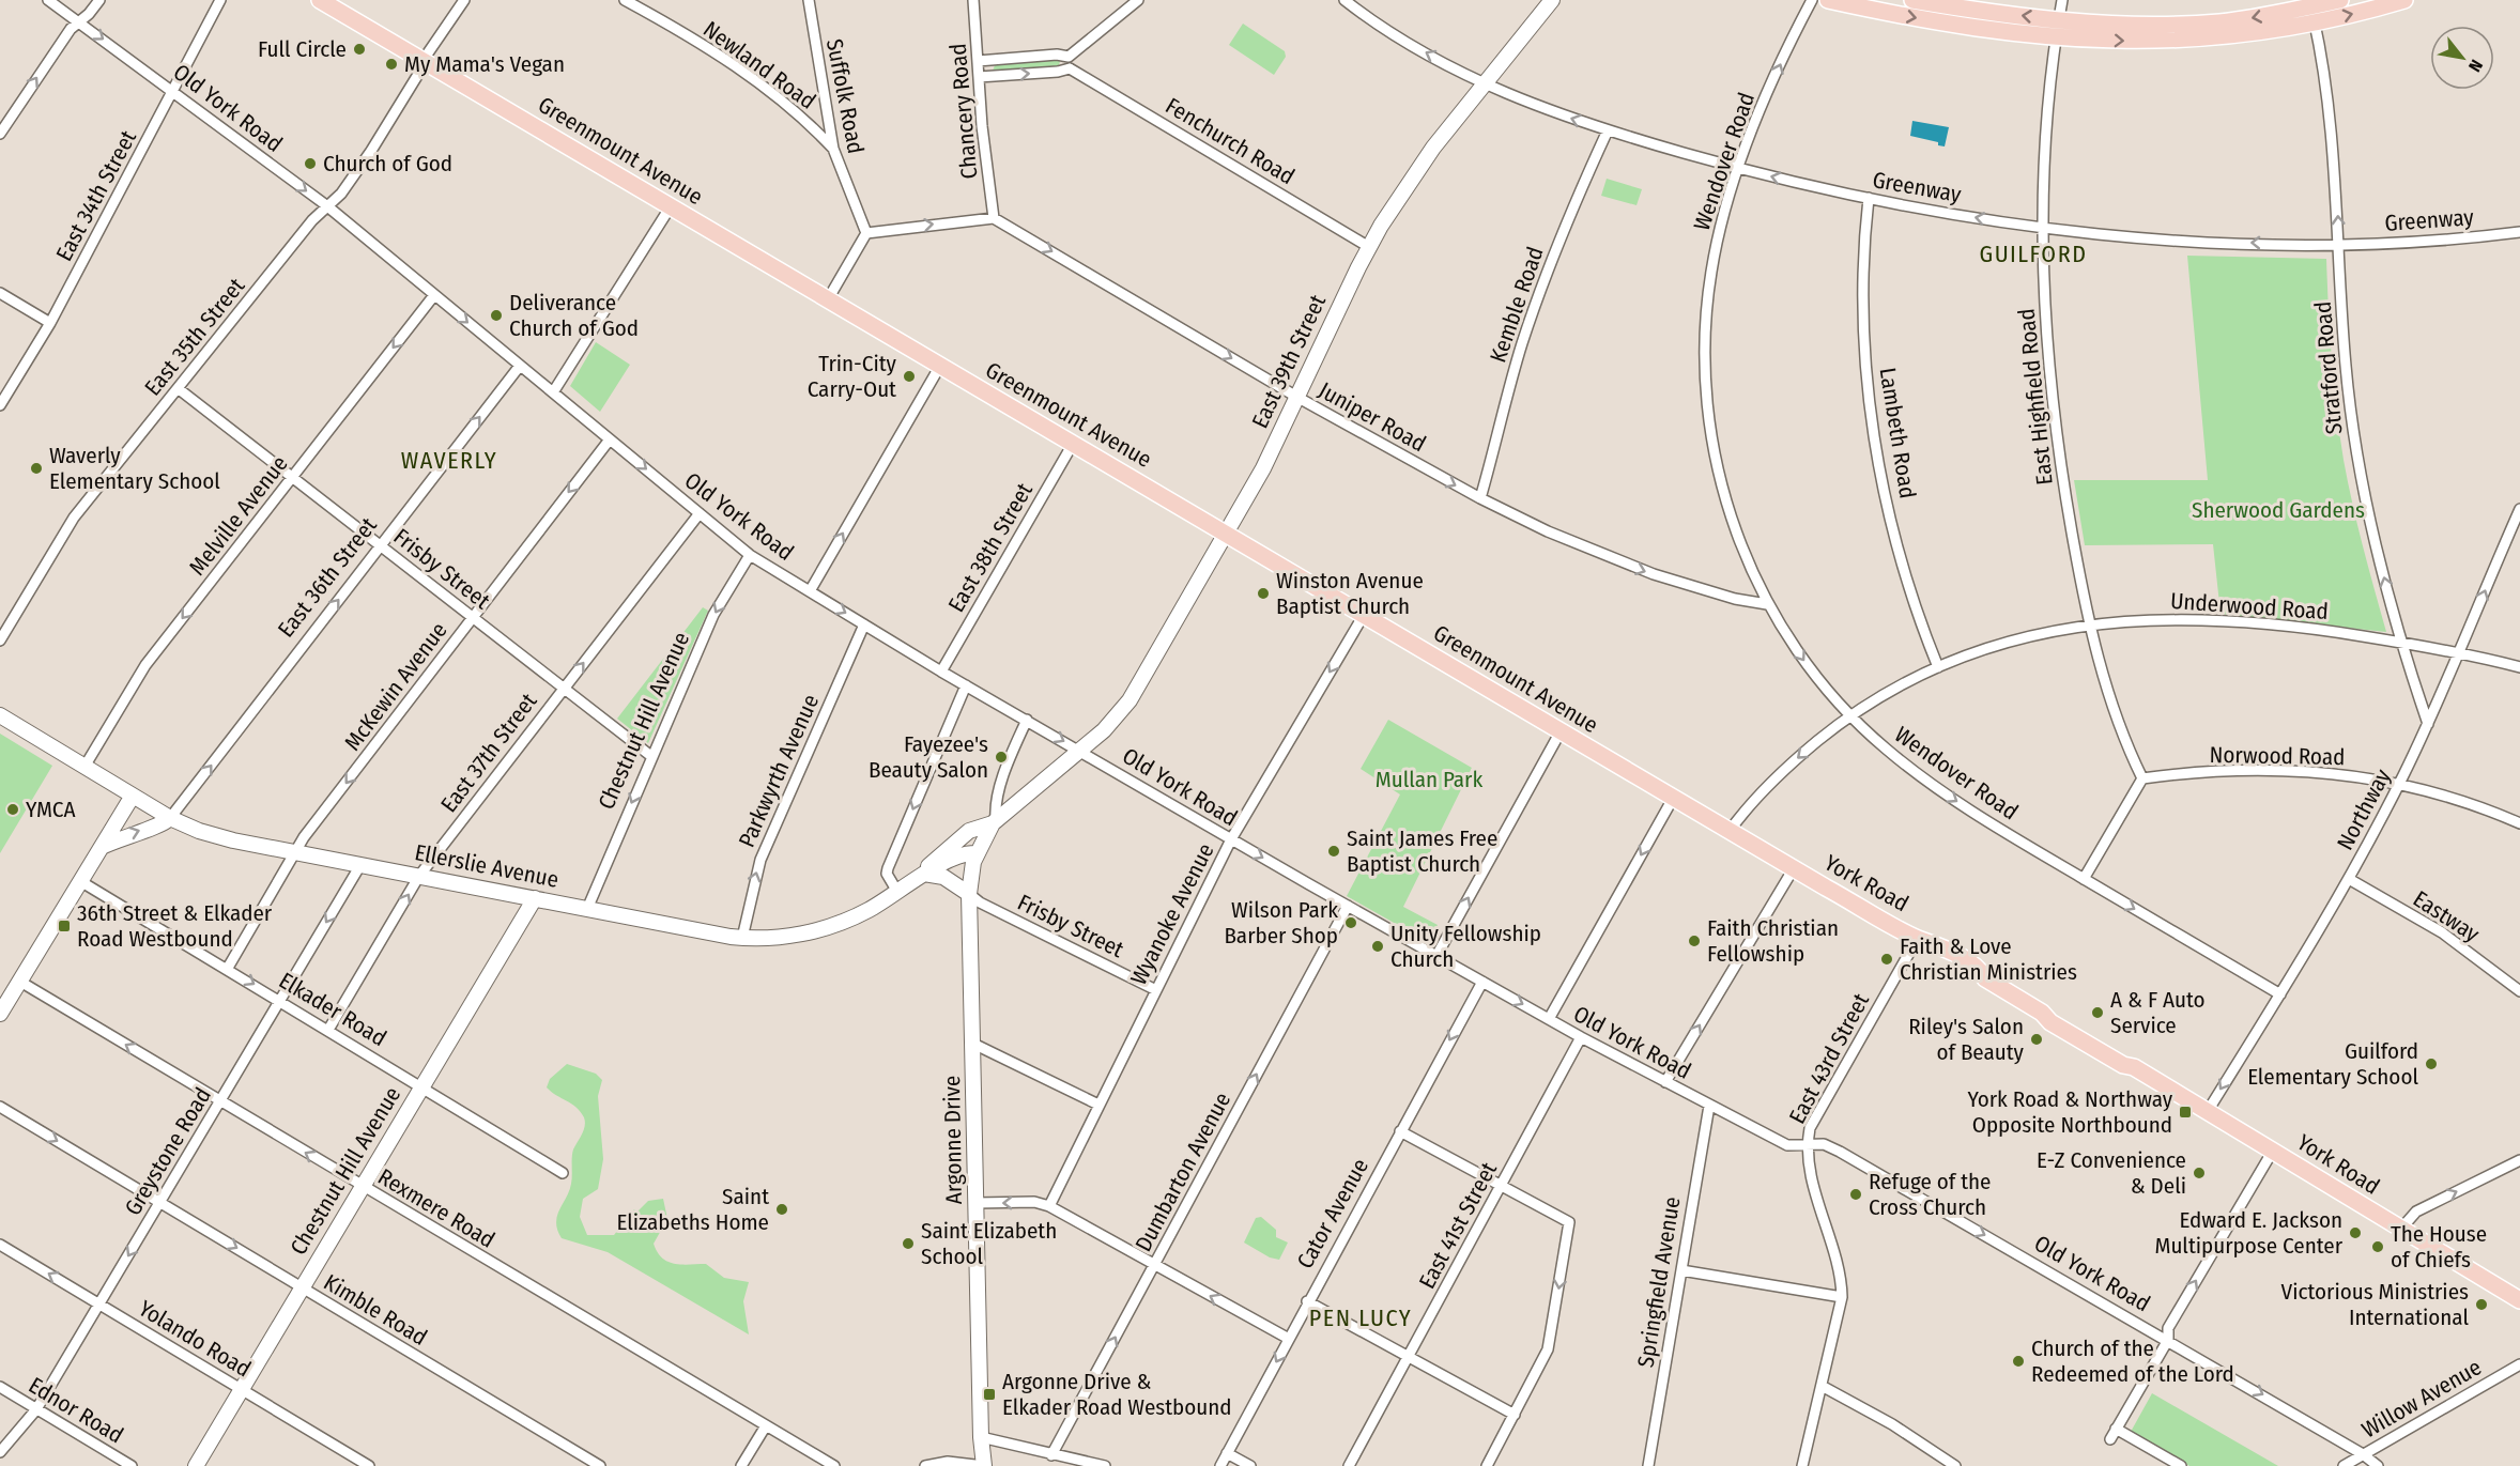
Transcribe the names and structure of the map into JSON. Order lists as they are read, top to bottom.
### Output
{
  "streets": {
    "main road": ["Greenmount Avenue", "York Road"],
    "street": [
      "Newland Road",
      "Suffolk Road",
      "Old York Road",
      "Chancery Road",
      "Fenchurch Road",
      "Wendover Road",
      "Greenway",
      "East 34th Street",
      "Kemble Road",
      "East 35th Street",
      "East 39th Street",
      "Stratford Road",
      "East Highfield Road",
      "Juniper Road",
      "Lambeth Road",
      "Melville Avenue",
      "East 38th Street",
      "Frisby Street",
      "East 36th Street",
      "Underwood Road",
      "McKewin Avenue",
      "Chestnut Hill Avenue",
      "East 37th Street",
      "Norwood Road",
      "Parkwyrth Avenue",
      "Northway",
      "Ellerslie Avenue",
      "Wyanoke Avenue",
      "Eastway",
      "Elkader Road",
      "East 43rd Street",
      "Argonne Drive",
      "Greystone Road",
      "Dumbarton Avenue",
      "Rexmere Road",
      "Cator Avenue",
      "East 41st Street",
      "Springfield Avenue",
      "Kimble Road",
      "Yolando Road",
      "Willow Avenue",
      "Ednor Road"
    ]
  },
  "crossings": [
    ["Newland Road", "Suffolk Road"],
    ["Old York Road", "East 34th Street"],
    ["Old York Road", "East 35th Street"],
    ["Old York Road", "East 39th Street"],
    ["Old York Road", "Melville Avenue"],
    ["Old York Road", "East 38th Street"],
    ["Old York Road", "East 36th Street"],
    ["Old York Road", "McKewin Avenue"],
    ["Old York Road", "Chestnut Hill Avenue"],
    ["Old York Road", "East 37th Street"],
    ["Old York Road", "Parkwyrth Avenue"],
    ["Old York Road", "Wyanoke Avenue"],
    ["Old York Road", "East 43rd Street"],
    ["Old York Road", "Dumbarton Avenue"],
    ["Old York Road", "Cator Avenue"],
    ["Old York Road", "East 41st Street"],
    ["Old York Road", "Springfield Avenue"],
    ["Old York Road", "Willow Avenue"],
    ["Chancery Road", "Juniper Road"],
    ["Fenchurch Road", "East 39th Street"],
    ["Greenmount Avenue", "East 35th Street"],
    ["Greenmount Avenue", "East 39th Street"],
    ["Greenmount Avenue", "East 38th Street"],
    ["Greenmount Avenue", "Underwood Road"],
    ["Greenmount Avenue", "York Road"],
    ["Greenmount Avenue", "Wyanoke Avenue"],
    ["Wendover Road", "Greenway"],
    ["Wendover Road", "Juniper Road"],
    ["Wendover Road", "Underwood Road"],
    ["Wendover Road", "Northway"],
    ["Greenway", "Kemble Road"],
    ["Greenway", "East 39th Street"],
    ["Greenway", "Stratford Road"],
    ["Greenway", "East Highfield Road"],
    ["Greenway", "Lambeth Road"],
    ["Kemble Road", "Juniper Road"],
    ["East 35th Street", "Frisby Street"],
    ["East 39th Street", "Juniper Road"],
    ["Stratford Road", "Underwood Road"],
    ["Stratford Road", "Northway"],
    ["East Highfield Road", "Underwood Road"],
    ["East Highfield Road", "Norwood Road"],
    ["Lambeth Road", "Underwood Road"],
    ["Melville Avenue", "Frisby Street"],
    ["Melville Avenue", "Ellerslie Avenue"],
    ["Frisby Street", "East 36th Street"],
    ["Frisby Street", "McKewin Avenue"],
    ["Frisby Street", "Chestnut Hill Avenue"],
    ["Frisby Street", "East 37th Street"],
    ["Frisby Street", "Wyanoke Avenue"],
    ["Frisby Street", "Argonne Drive"],
    ["East 36th Street", "Ellerslie Avenue"],
    ["Underwood Road", "Northway"],
    ["McKewin Avenue", "Ellerslie Avenue"],
    ["McKewin Avenue", "Elkader Road"],
    ["Chestnut Hill Avenue", "Ellerslie Avenue"],
    ["Chestnut Hill Avenue", "Elkader Road"],
    ["Chestnut Hill Avenue", "Rexmere Road"],
    ["Chestnut Hill Avenue", "Kimble Road"],
    ["Chestnut Hill Avenue", "Yolando Road"],
    ["East 37th Street", "Ellerslie Avenue"],
    ["East 37th Street", "Elkader Road"],
    ["Norwood Road", "Northway"],
    ["Parkwyrth Avenue", "Ellerslie Avenue"],
    ["Northway", "York Road"],
    ["Northway", "Eastway"],
    ["Ellerslie Avenue", "Argonne Drive"],
    ["Ellerslie Avenue", "Greystone Road"],
    ["York Road", "East 43rd Street"],
    ["Elkader Road", "Greystone Road"],
    ["Greystone Road", "Rexmere Road"],
    ["Greystone Road", "Kimble Road"],
    ["Greystone Road", "Yolando Road"],
    ["Greystone Road", "Ednor Road"]
  ],
  "one_way": [
    "Old York Road",
    "Greenway",
    "Stratford Road",
    "Juniper Road",
    "Melville Avenue",
    "East 36th Street",
    "McKewin Avenue",
    "Chestnut Hill Avenue",
    "East 37th Street",
    "Parkwyrth Avenue",
    "Wyanoke Avenue",
    "Greystone Road",
    "Dumbarton Avenue",
    "Rexmere Road",
    "Cator Avenue",
    "Kimble Road"
  ],
  "districts": ["GUILFORD", "WAVERLY", "PEN LUCY"],
  "parks": ["Sherwood Gardens", "Mullan Park"],
  "places": {
    "other": [
      "Full Circle",
      "My Mama's Vegan",
      "Church of God",
      "Deliverance Church of God",
      "Trin-City Carry-Out",
      "Waverly Elementary School",
      "Winston Avenue Baptist Church",
      "Fayezee's Beauty Salon",
      "YMCA",
      "Saint James Free Baptist Church",
      "Wilson Park Barber Shop",
      "Faith Christian Fellowship",
      "Unity Fellowship Church",
      "Faith & Love Christian Ministries",
      "A & F Auto Service",
      "Riley's Salon of Beauty",
      "Guilford Elementary School",
      "E-Z Convenience & Deli",
      "Refuge of the Cross Church",
      "Saint Elizabeths Home",
      "Edward E. Jackson Multipurpose Center",
      "Saint Elizabeth School",
      "The House of Chiefs",
      "Victorious Ministries International",
      "Church of the Redeemed of the Lord"
    ],
    "transit": ["36th Street & Elkader Road Westbound", "York Road & Northway Opposite Northbound", "Argonne Drive & Elkader Road Westbound"]
  },
  "north": "bottom right"
}
